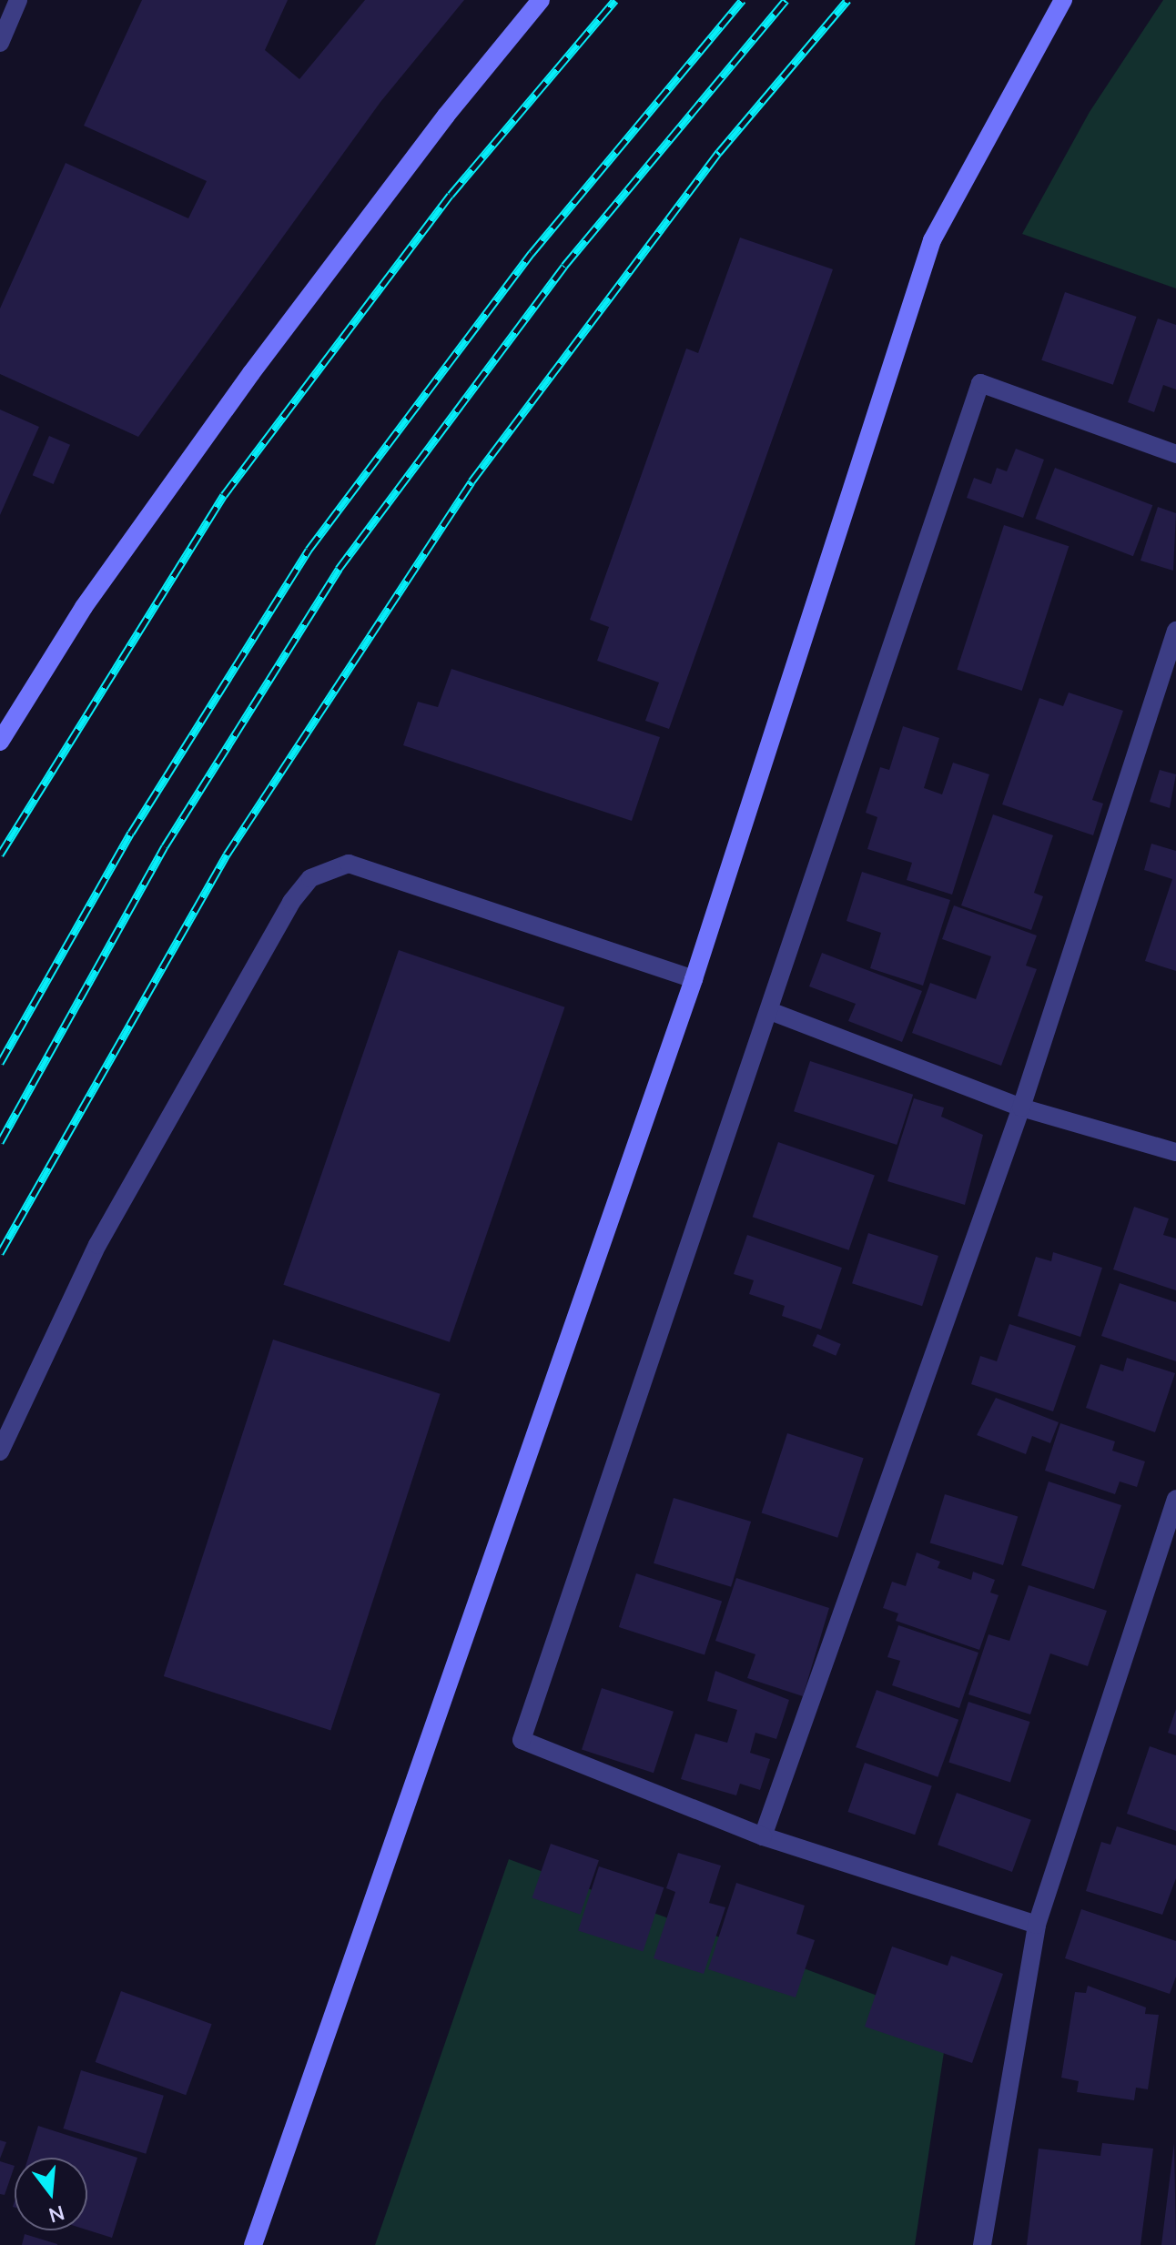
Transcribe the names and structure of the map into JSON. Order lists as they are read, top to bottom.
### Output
{
  "north": "bottom"
}
